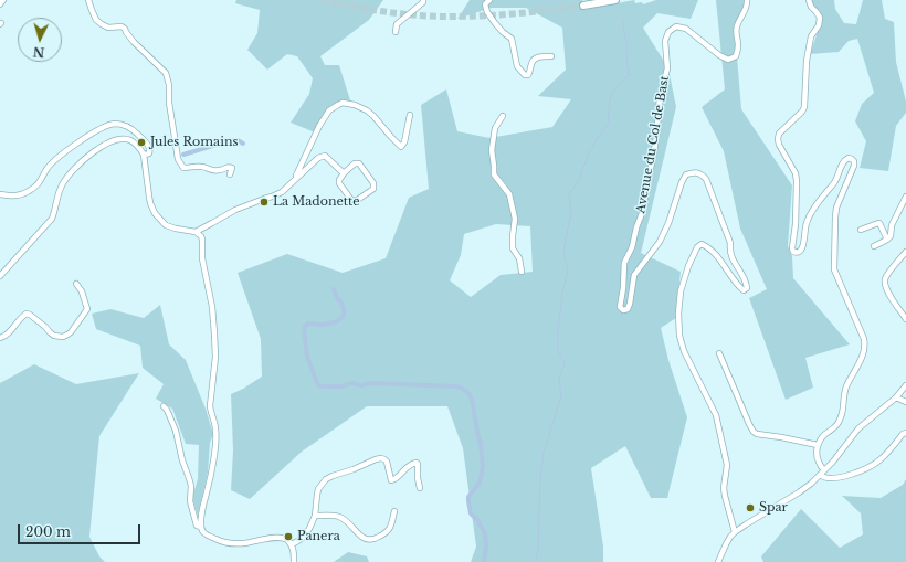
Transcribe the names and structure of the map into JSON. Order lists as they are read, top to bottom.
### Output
{
  "streets": {
    "street": ["Avenue du Col de Bast"]
  },
  "places": [
    "Jules Romains",
    "La Madonette",
    "Spar",
    "Panera"
  ],
  "scale_bar": "200 m",
  "north": "bottom"
}
